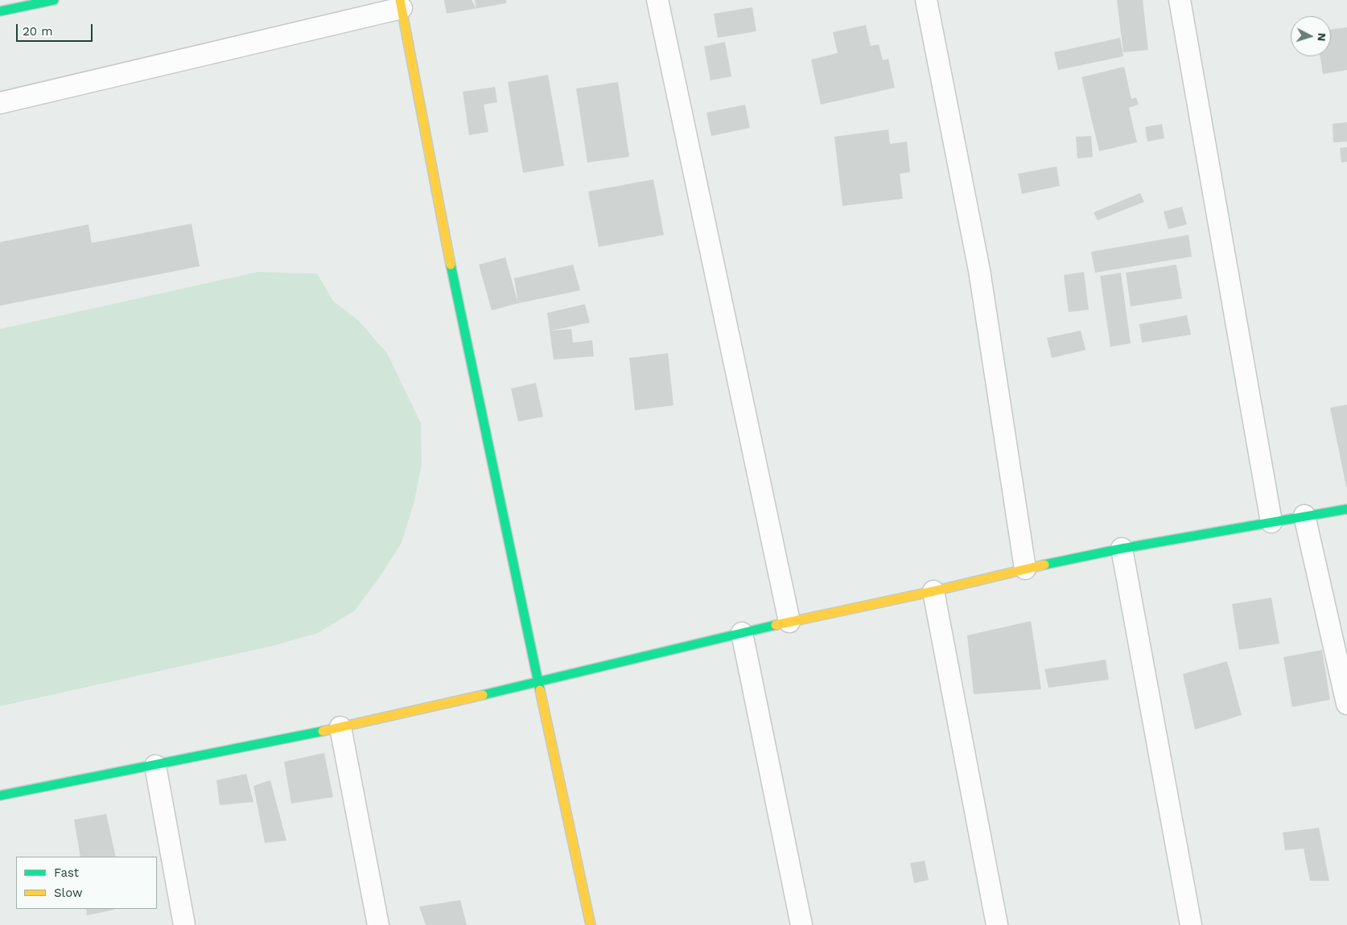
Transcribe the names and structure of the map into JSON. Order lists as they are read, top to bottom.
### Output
{
  "legend": ["Fast", "Slow"],
  "scale_bar": "20 m",
  "north": "right"
}
